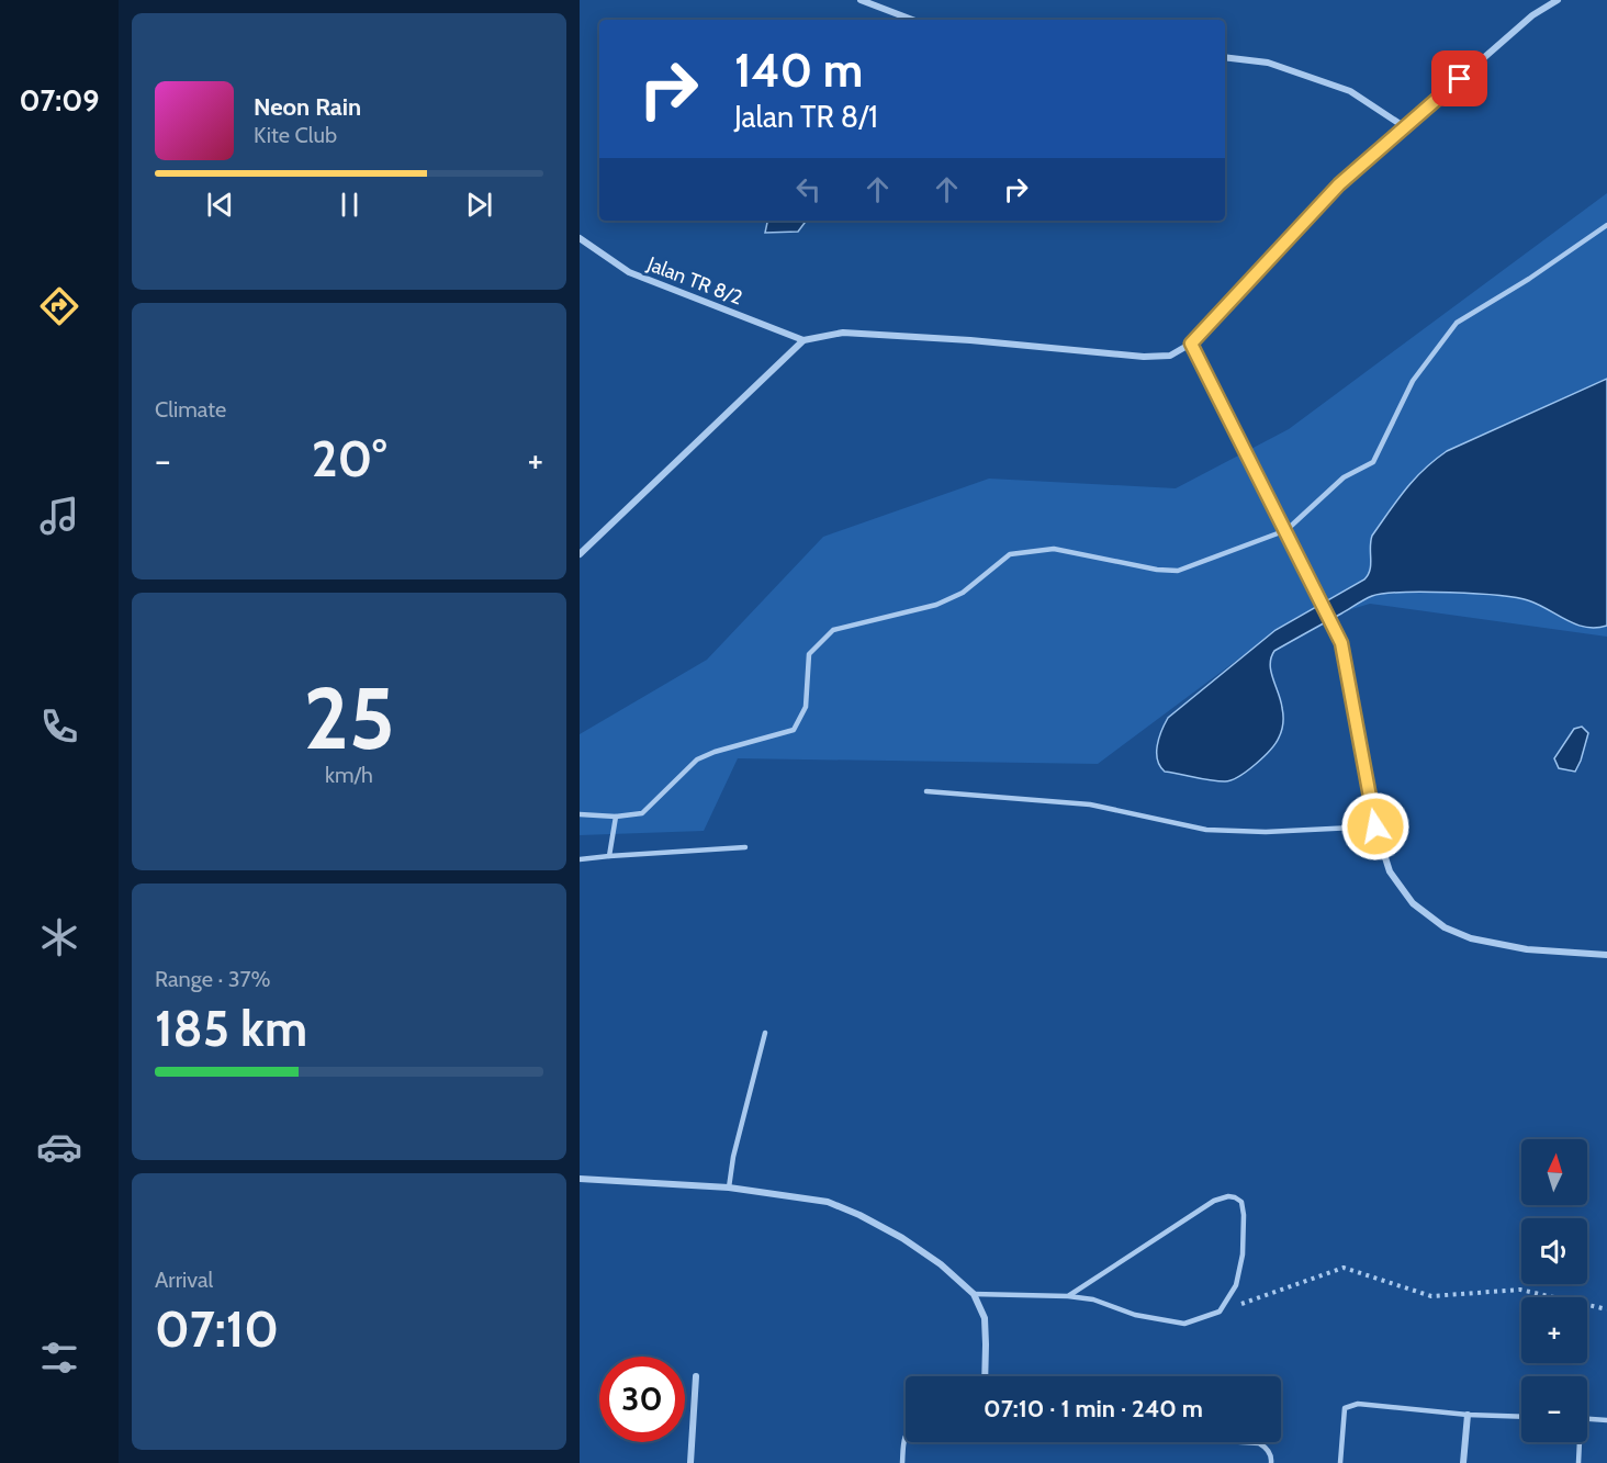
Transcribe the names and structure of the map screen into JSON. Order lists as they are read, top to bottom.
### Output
{
  "streets": {
    "street": ["Jalan TR 8/2"]
  },
  "north": "top",
  "page": {
    "tabs": "07:09",
    "turn": ["140 m", "Jalan TR 8/1"],
    "song": ["Neon Rain", "Kite Club"],
    "tile": [
      "Climate",
      ["25", "km/h"],
      ["Range · 37%", "185 km"],
      ["Arrival", "07:10"]
    ],
    "heat": ["−", "20°", "+"],
    "map_buttons": ["+", "−"],
    "limit": "30",
    "trip": "07:10 · 1 min · 240 m"
  }
}
